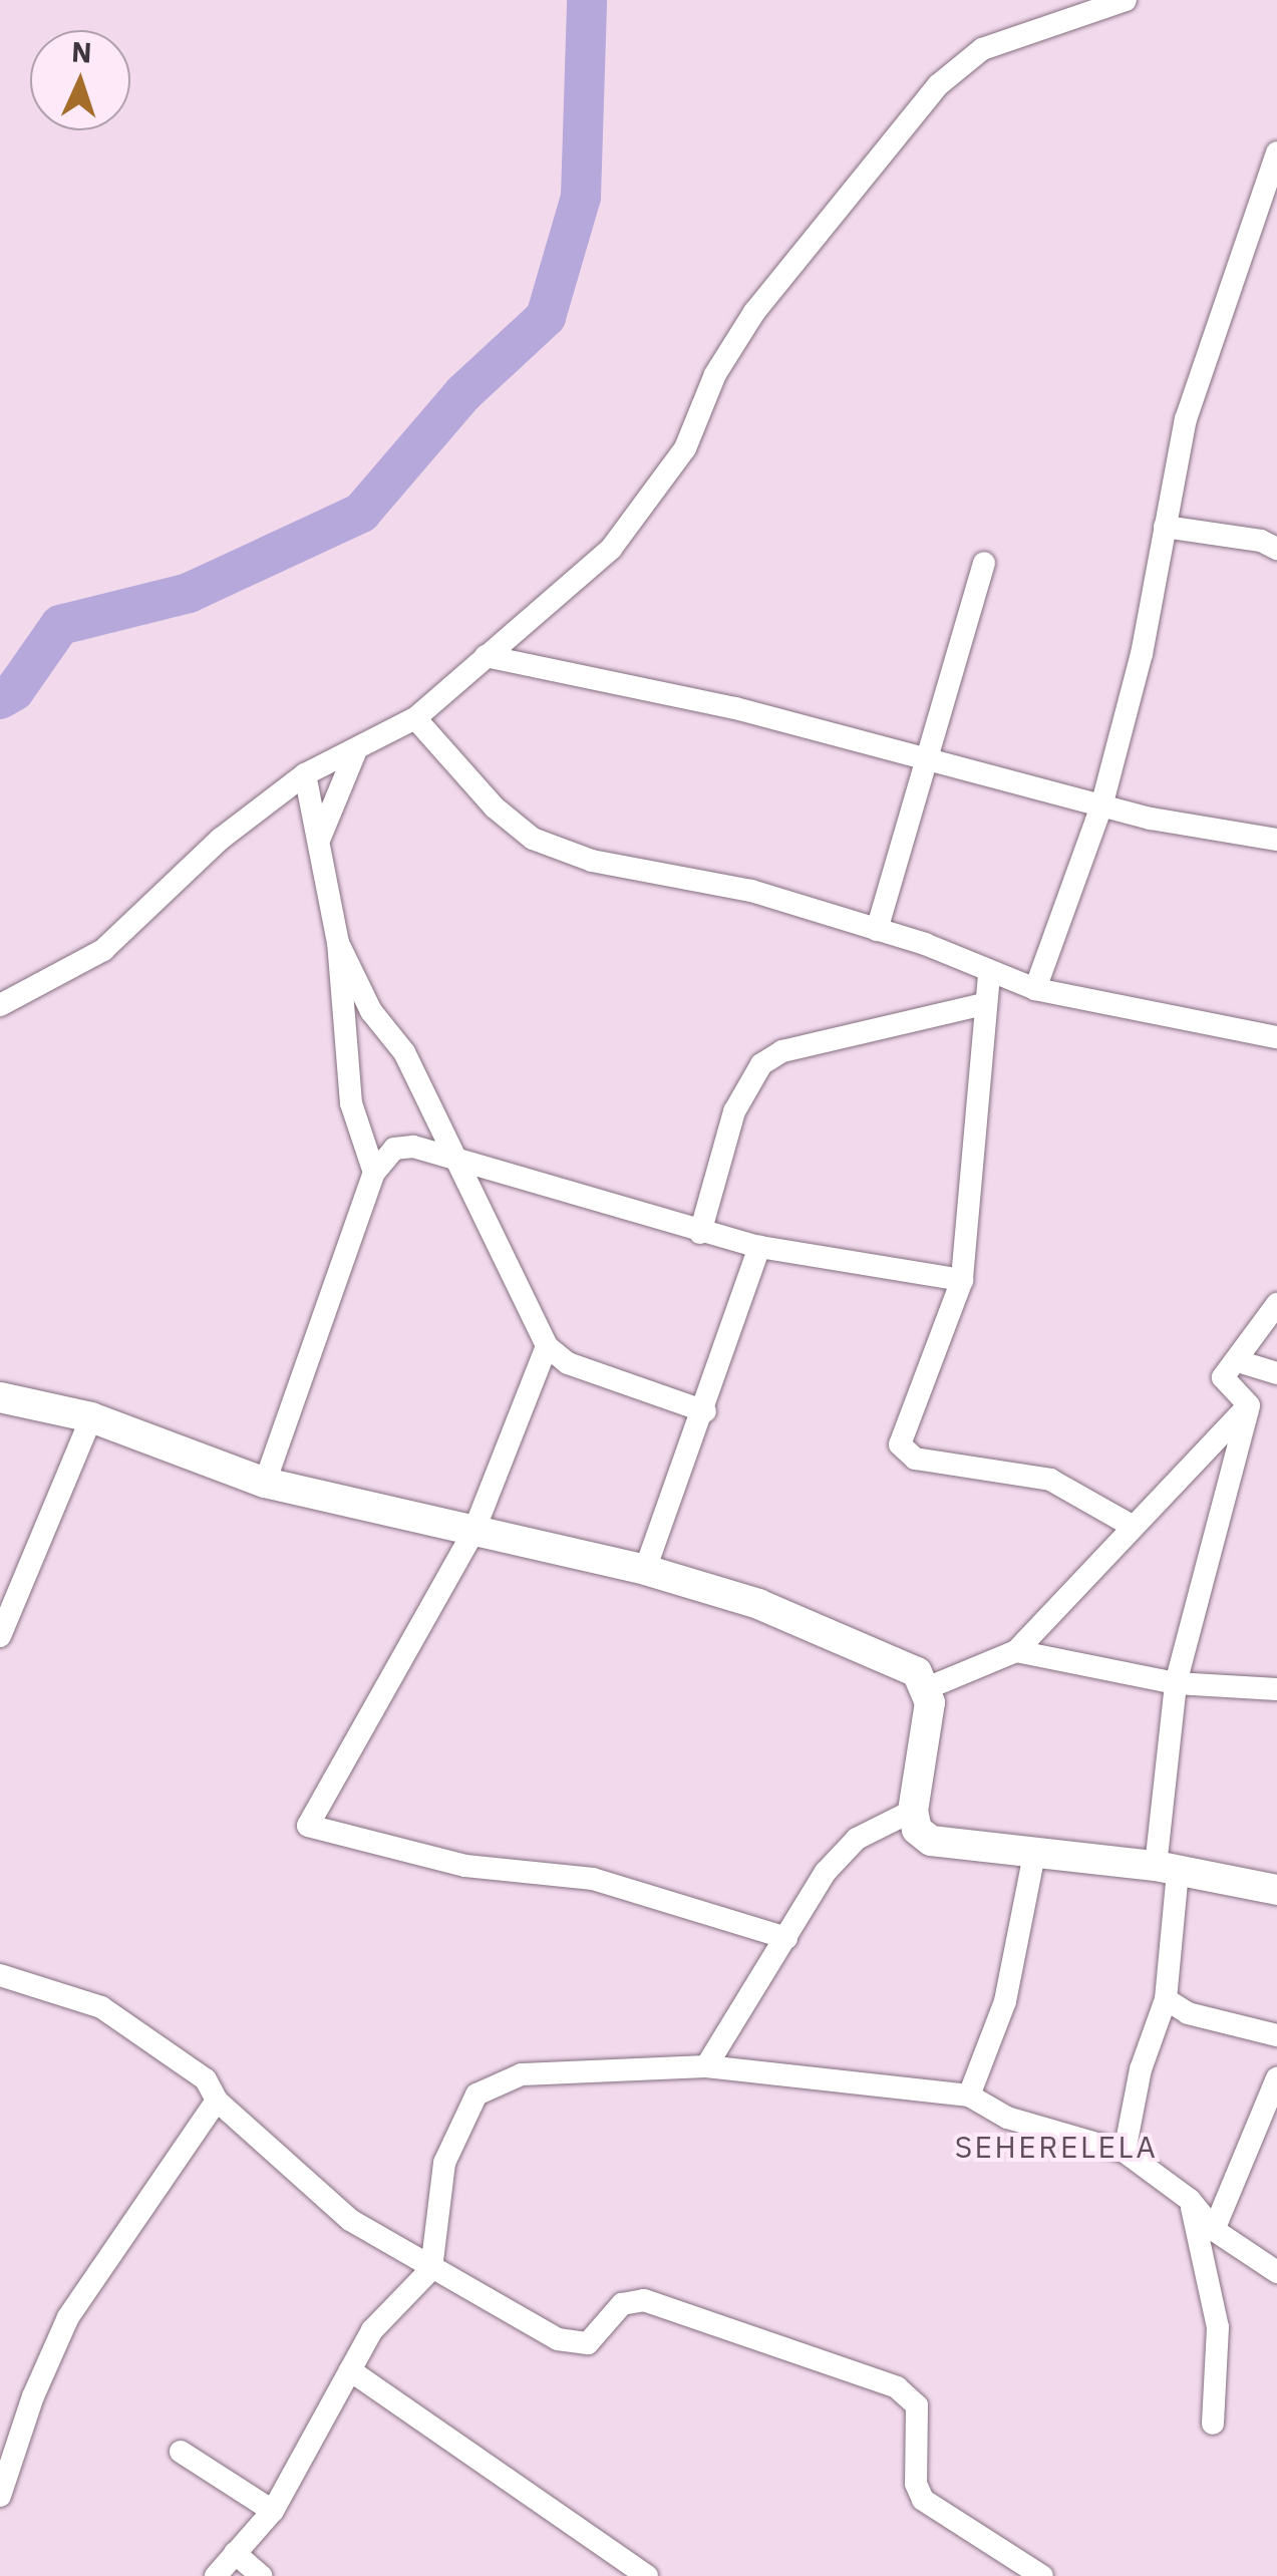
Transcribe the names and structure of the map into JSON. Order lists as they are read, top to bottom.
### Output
{
  "districts": ["SEHERELELA"],
  "north": "top"
}
